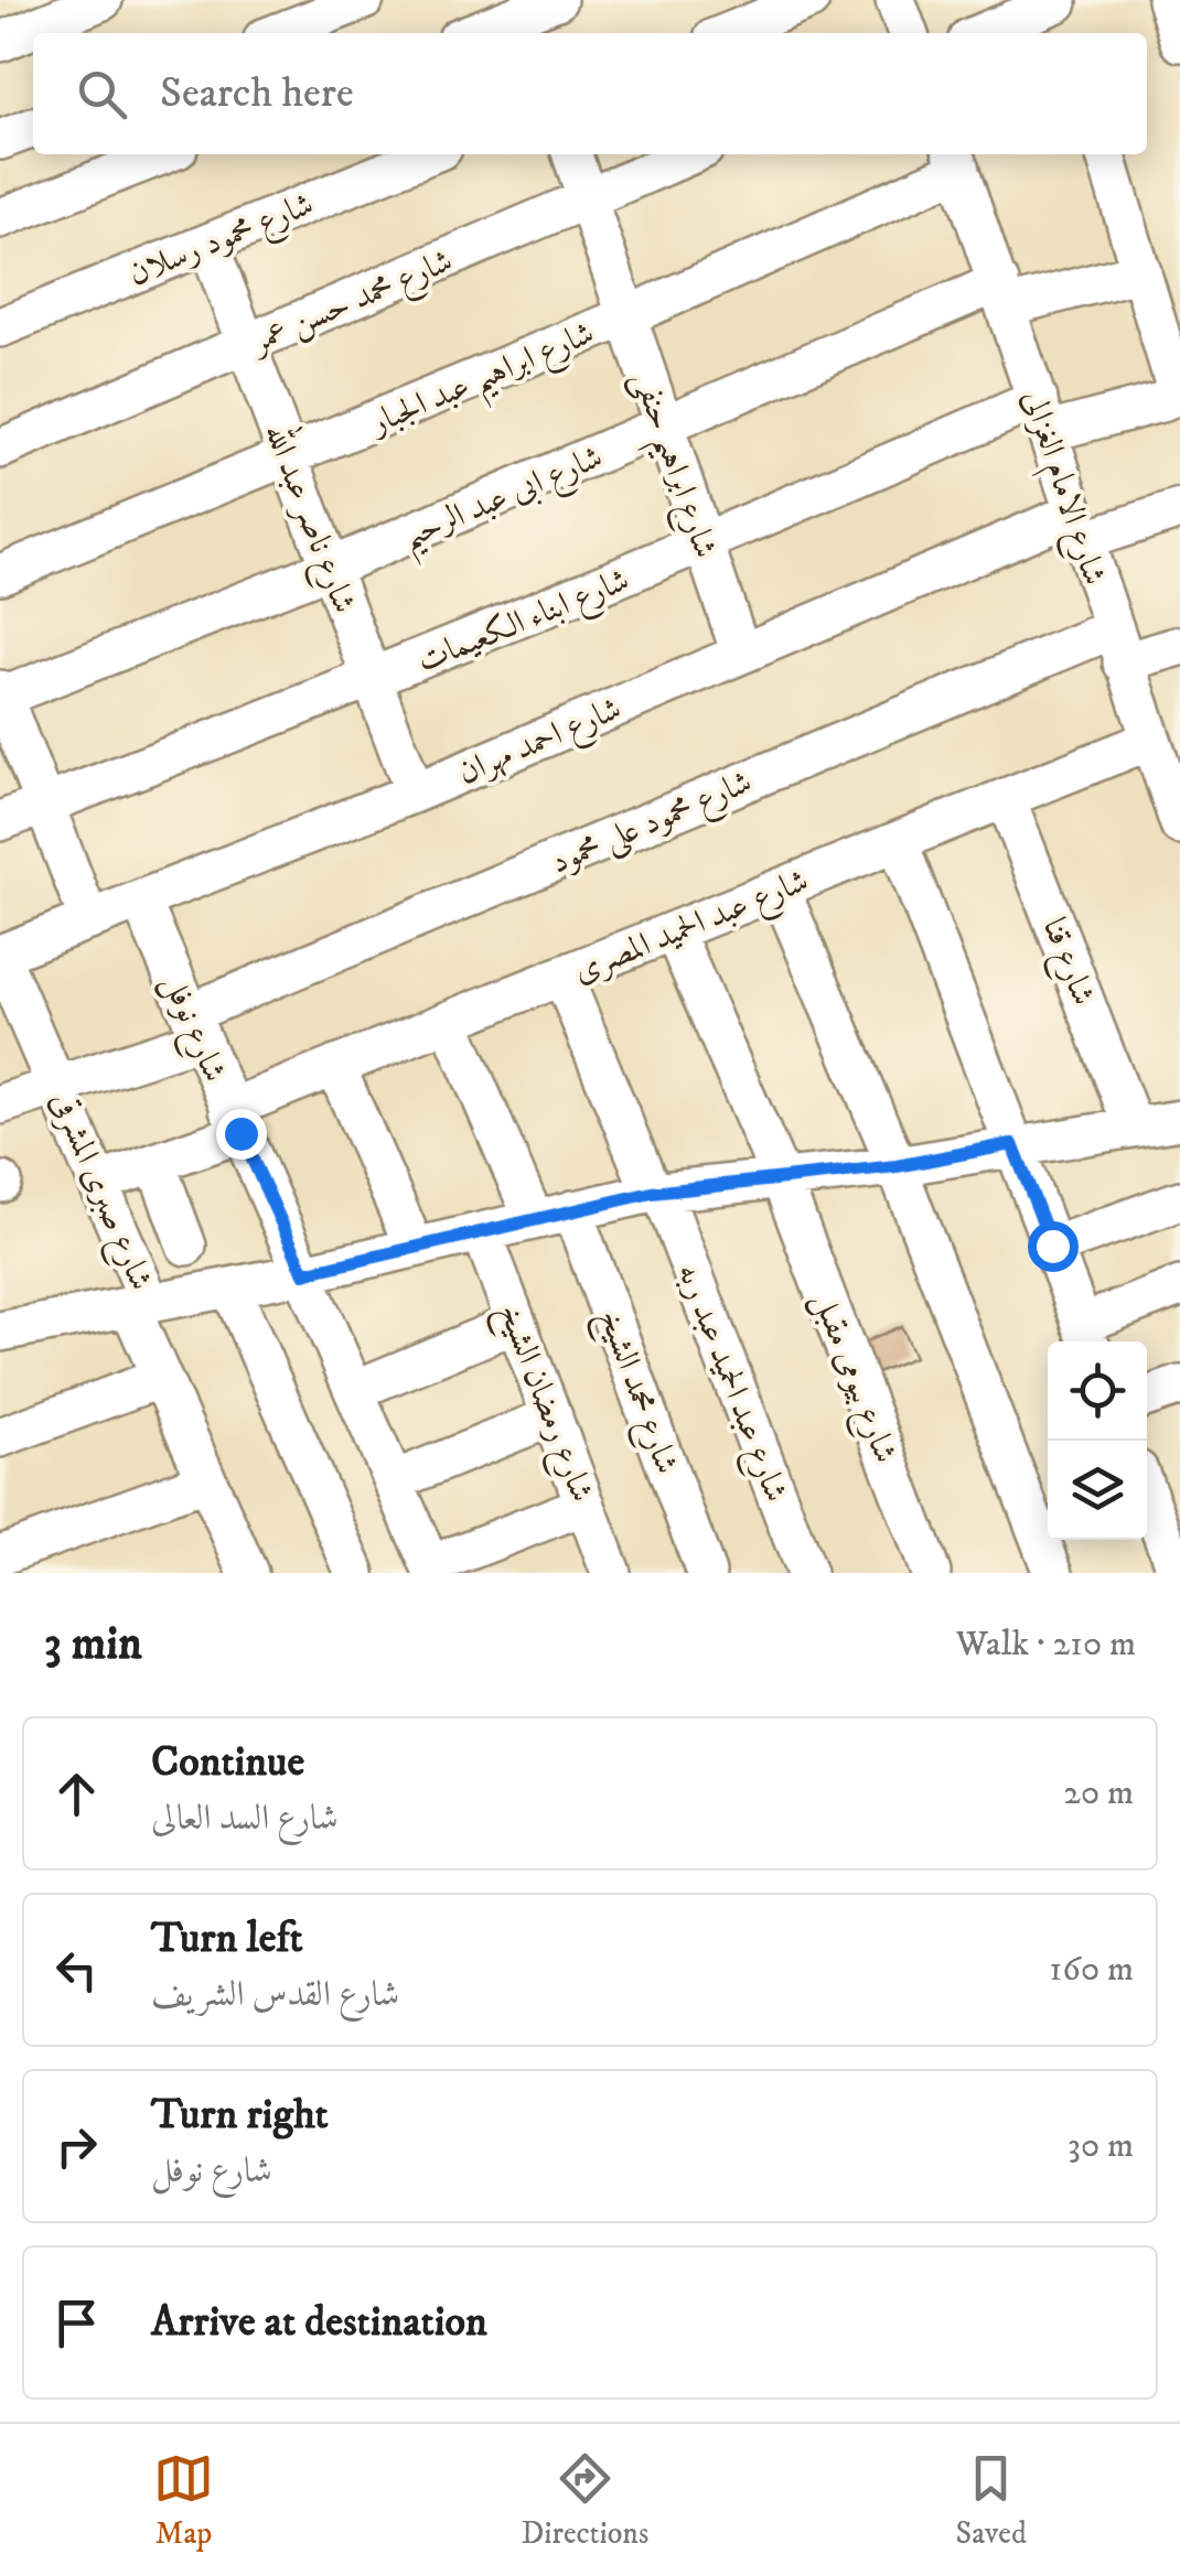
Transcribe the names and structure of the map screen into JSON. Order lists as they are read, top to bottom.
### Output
{
  "streets": {
    "street": [
      "شارع محمود رسلان",
      "شارع محمد حسن عمر",
      "شارع ابراهيم عبد الجبار",
      "شارع ابراهيم حنفى",
      "شارع الامام الغزالى",
      "شارع ابى عبد الرحيم",
      "شارع ناصر عبد الله",
      "شارع ابناء الكعيمات",
      "شارع احمد مهران",
      "شارع محمود على محمود",
      "شارع عبد الحميد المصرى",
      "شارع قنا",
      "شارع نوفل",
      "شارع صبرى المشرقى",
      "شارع بيومى مقبل",
      "شارع عبد الحميد عبد ربه",
      "شارع محمد الشيخ",
      "شارع رمضان الشيخ"
    ]
  },
  "crossings": [
    ["شارع محمود رسلان", "شارع ناصر عبد الله"],
    ["شارع محمد حسن عمر", "شارع ابراهيم حنفى"],
    ["شارع محمد حسن عمر", "شارع ناصر عبد الله"],
    ["شارع ابراهيم عبد الجبار", "شارع ابراهيم حنفى"],
    ["شارع ابراهيم عبد الجبار", "شارع الامام الغزالى"],
    ["شارع ابراهيم عبد الجبار", "شارع ناصر عبد الله"],
    ["شارع ابراهيم حنفى", "شارع ابى عبد الرحيم"],
    ["شارع ابراهيم حنفى", "شارع ابناء الكعيمات"],
    ["شارع ابراهيم حنفى", "شارع احمد مهران"],
    ["شارع الامام الغزالى", "شارع ابى عبد الرحيم"],
    ["شارع الامام الغزالى", "شارع ابناء الكعيمات"],
    ["شارع الامام الغزالى", "شارع احمد مهران"],
    ["شارع الامام الغزالى", "شارع محمود على محمود"],
    ["شارع الامام الغزالى", "شارع عبد الحميد المصرى"],
    ["شارع ابى عبد الرحيم", "شارع ناصر عبد الله"],
    ["شارع ابى عبد الرحيم", "شارع ابناء الكعيمات"],
    ["شارع ناصر عبد الله", "شارع ابناء الكعيمات"],
    ["شارع ناصر عبد الله", "شارع احمد مهران"],
    ["شارع احمد مهران", "شارع نوفل"],
    ["شارع احمد مهران", "شارع صبرى المشرقى"],
    ["شارع محمود على محمود", "شارع نوفل"],
    ["شارع محمود على محمود", "شارع صبرى المشرقى"],
    ["شارع عبد الحميد المصرى", "شارع قنا"],
    ["شارع عبد الحميد المصرى", "شارع نوفل"],
    ["شارع عبد الحميد المصرى", "شارع صبرى المشرقى"],
    ["شارع عبد الحميد المصرى", "شارع بيومى مقبل"],
    ["شارع عبد الحميد المصرى", "شارع عبد الحميد عبد ربه"]
  ],
  "page": {
    "search": "Search here",
    "heading": ["3 min", "Walk · 210 m"],
    "list": [
      ["Continue", "شارع السد العالى", "20 m"],
      ["Turn left", "شارع القدس الشريف", "160 m"],
      ["Turn right", "شارع نوفل", "30 m"],
      "Arrive at destination"
    ],
    "nav": ["Map", "Directions", "Saved"]
  }
}
